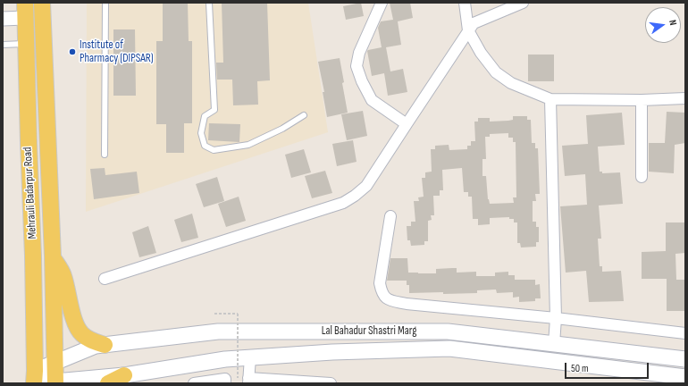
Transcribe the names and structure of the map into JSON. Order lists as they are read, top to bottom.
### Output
{
  "streets": {
    "main road": ["Mehrauli Badarpur Road", "Lal Bahadur Shastri Marg"]
  },
  "crossings": [
    ["Mehrauli Badarpur Road", "Lal Bahadur Shastri Marg"]
  ],
  "places": ["Institute of Pharmacy (DIPSAR)"],
  "scale_bar": "50 m",
  "north": "right"
}
